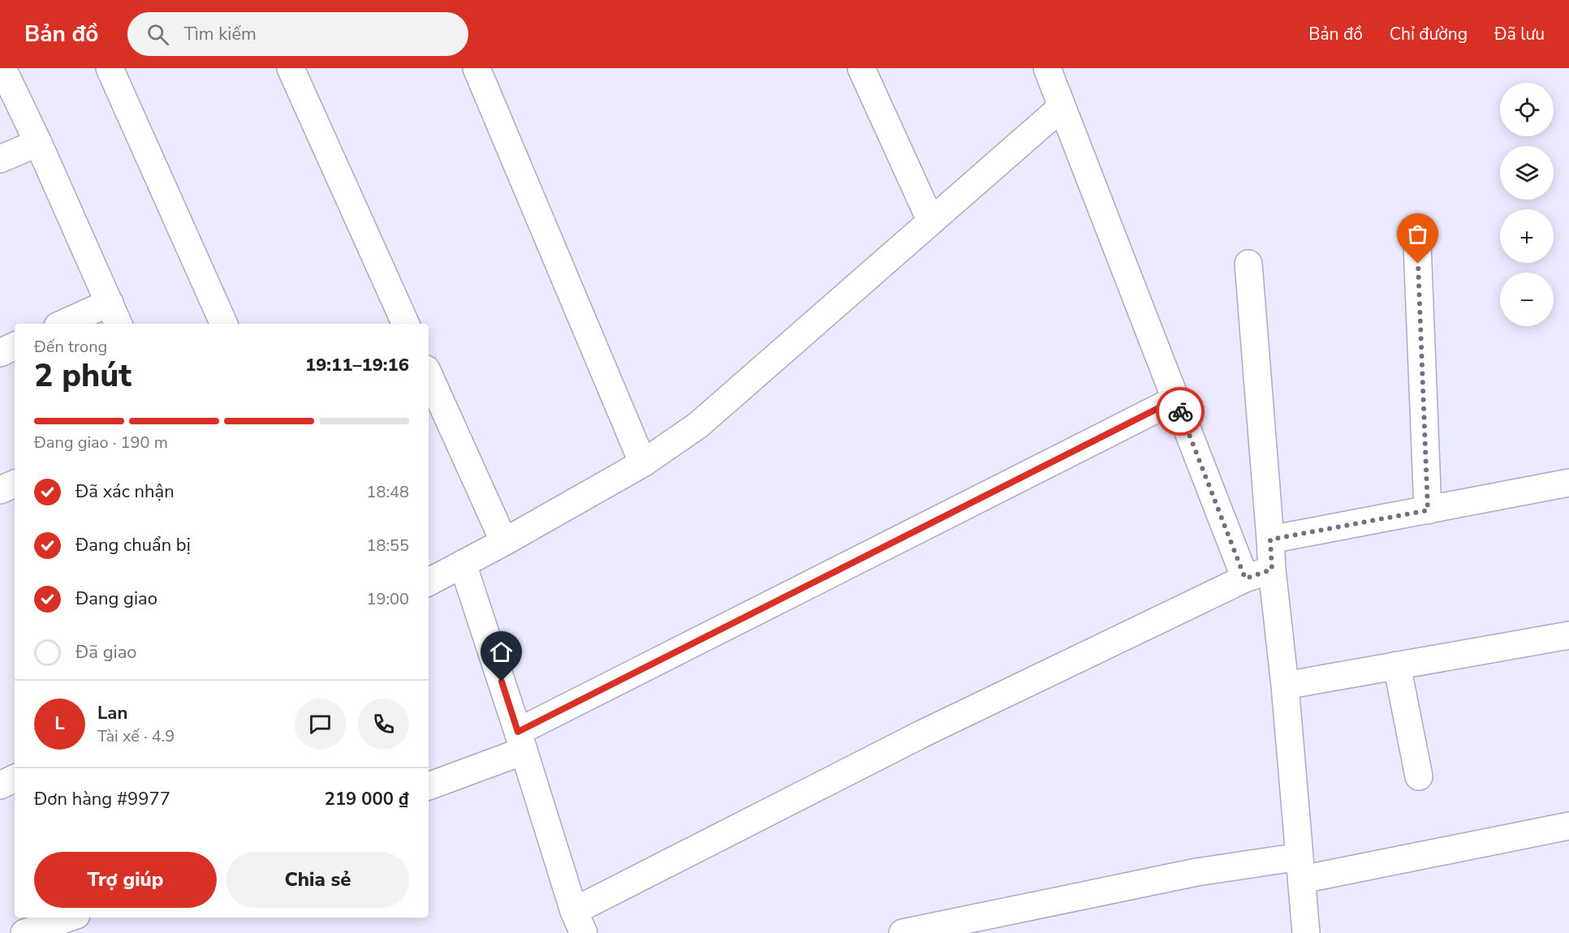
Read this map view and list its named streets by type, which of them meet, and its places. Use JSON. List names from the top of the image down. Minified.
{"page":{"header":"Bản đồ","search":"Tìm kiếm","nav":["Bản đồ","Chỉ đường","Đã lưu"],"map_buttons":["+","−"],"heading":["2 phút","Đến trong","19:11–19:16"],"panel":["Lan","Tài xế · 4.9","Đơn hàng #9977","219 000 ₫"],"bar":"Đang giao · 190 m","list":[["Đã xác nhận","18:48"],["Đang chuẩn bị","18:55"],["Đang giao","19:00"],"Đã giao"],"round":"L","buttons":["Trợ giúp","Chia sẻ"]}}
